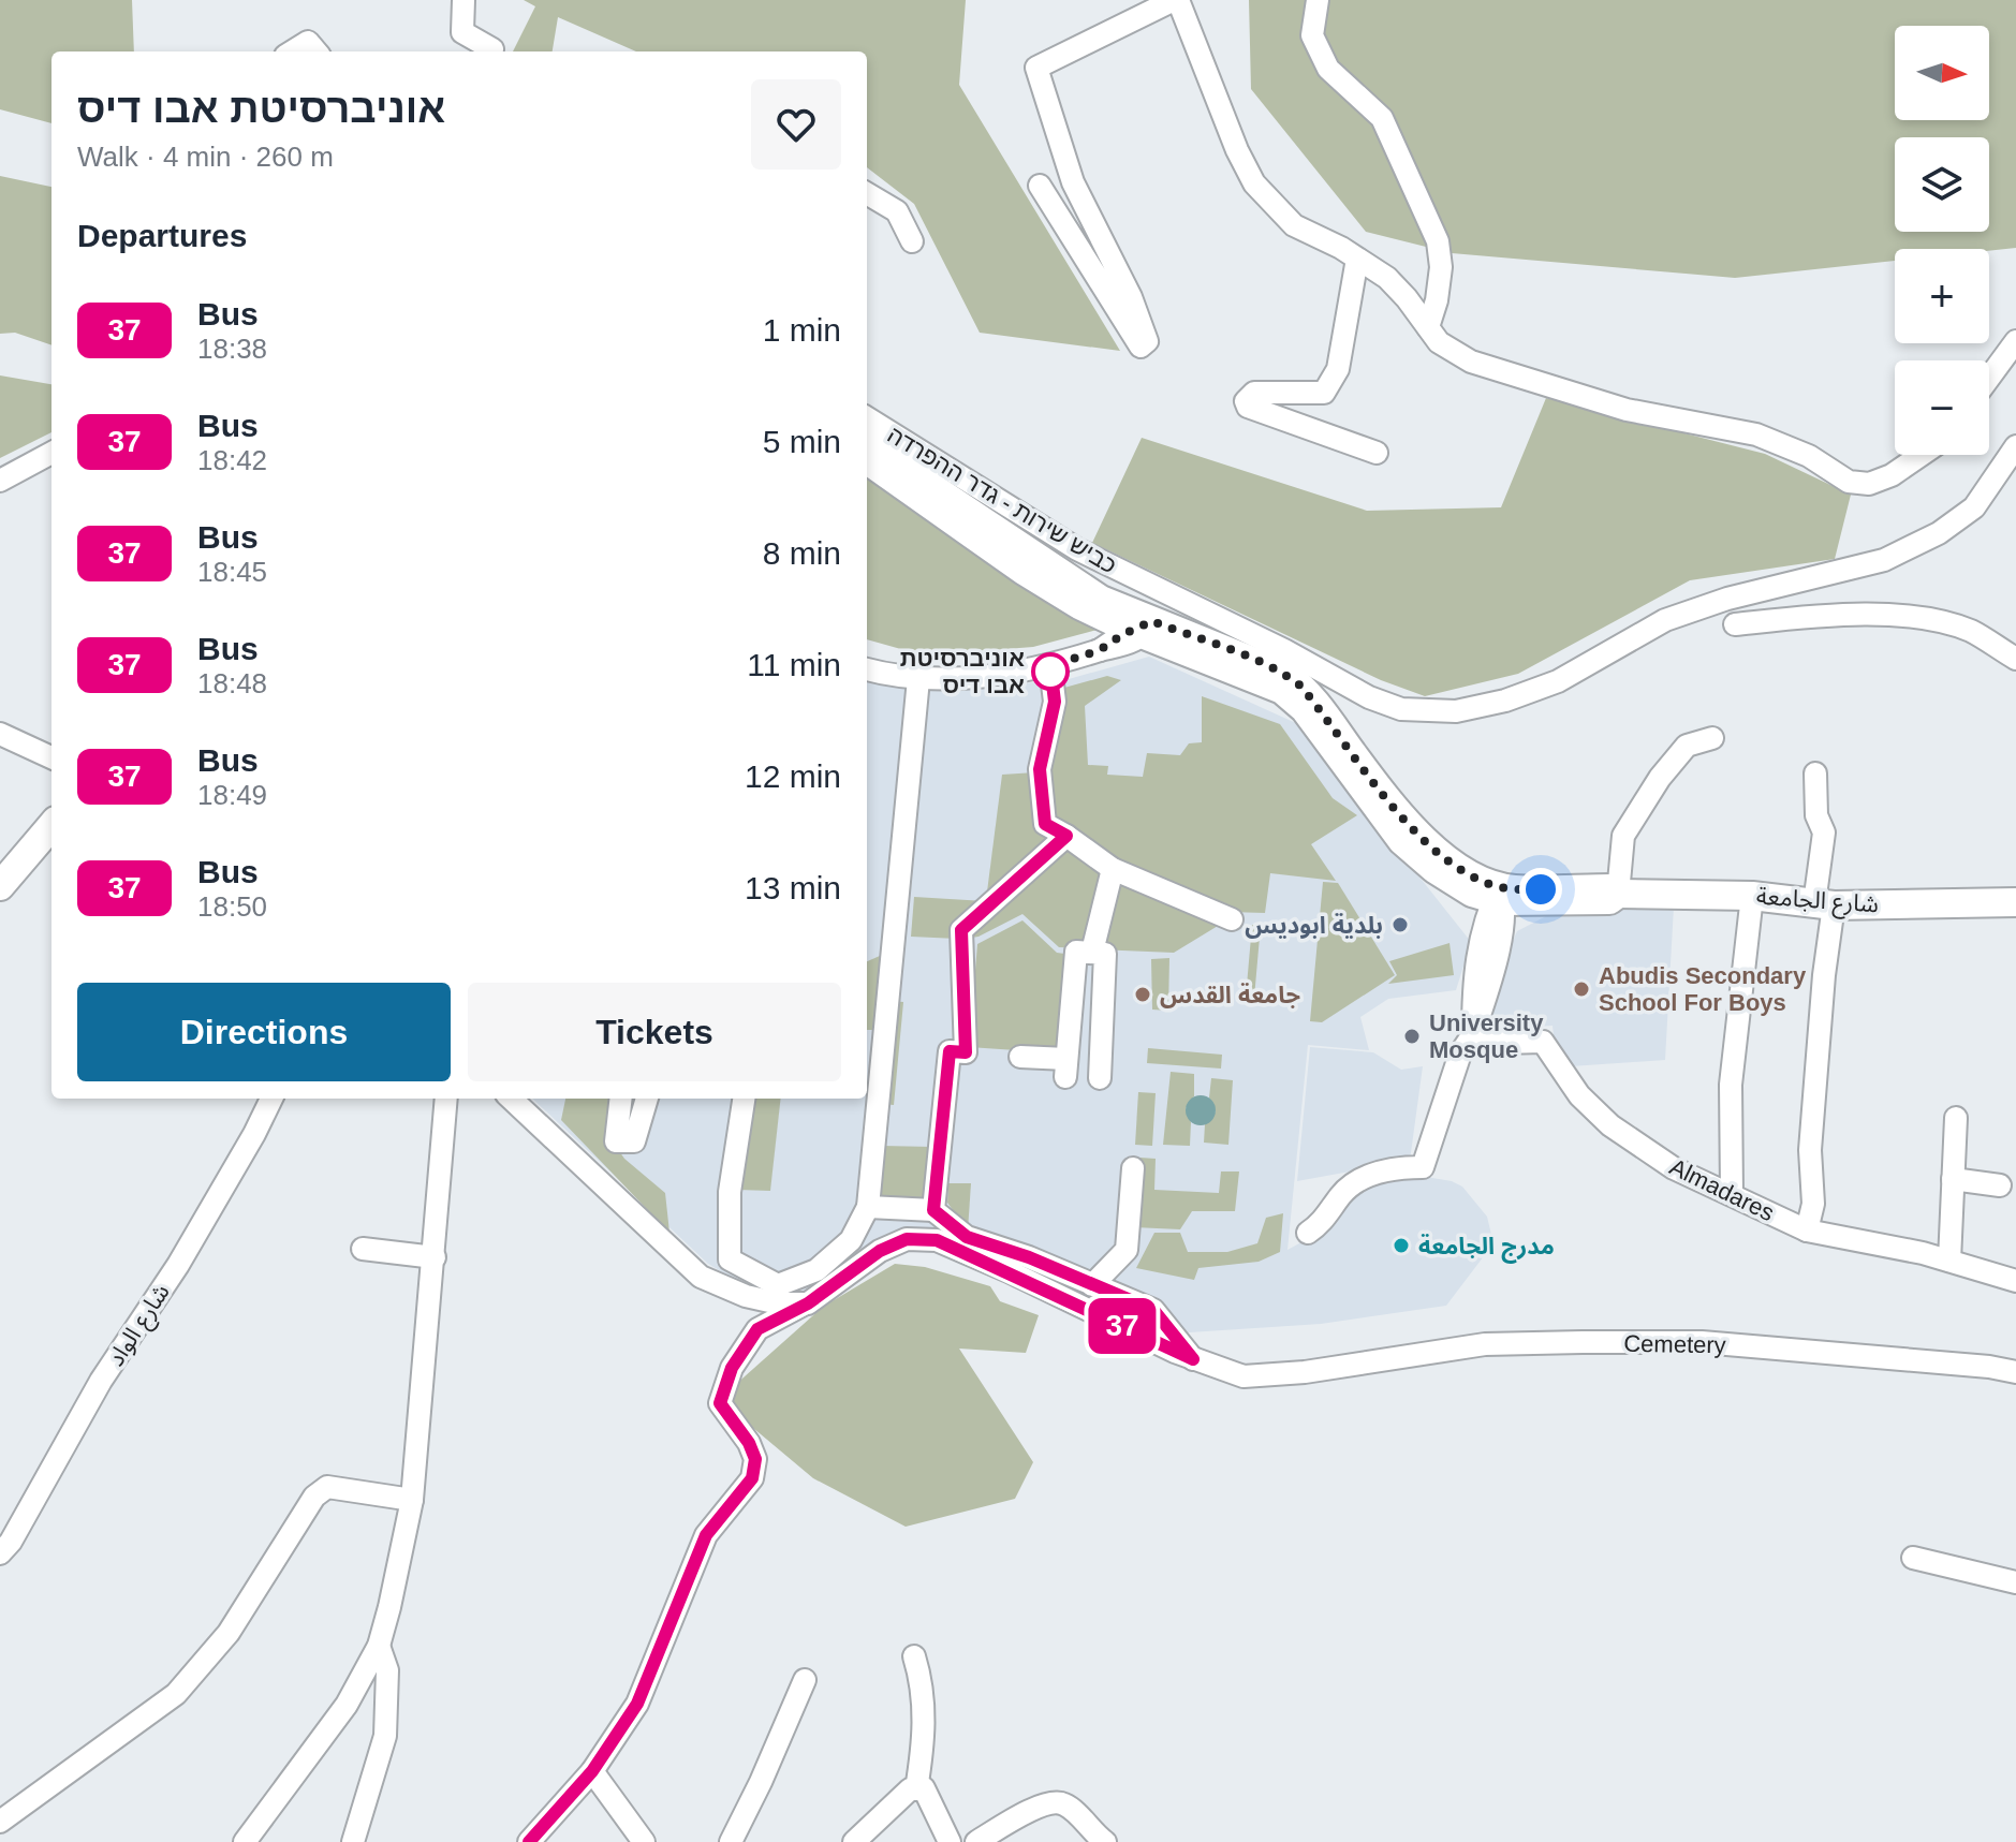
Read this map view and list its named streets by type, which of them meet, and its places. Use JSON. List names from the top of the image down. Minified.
{"streets":{"main road":["شارع الجامعة"],"street":["כביש שירות - גדר ההפרדה","Almadares","شارع الواد","Cemetery"]},"places":["אוניברסיטת אבו דיס","بلدية ابوديس","Abudis Secondary School For Boys","جامعة القدس","University Mosque","مدرج الجامعة"],"lines":["bus line 37"],"north":"right","page":{"on_map":"37","map_buttons":["+","−"],"heading":[["אוניברסיטת אבו דיס","Walk · 4 min · 260 m"],"Departures"],"list":[{"mark":"37","name":"Bus","note":"18:38","value":"1 min"},{"mark":"37","name":"Bus","note":"18:42","value":"5 min"},{"mark":"37","name":"Bus","note":"18:45","value":"8 min"},{"mark":"37","name":"Bus","note":"18:48","value":"11 min"},{"mark":"37","name":"Bus","note":"18:49","value":"12 min"},{"mark":"37","name":"Bus","note":"18:50","value":"13 min"}],"buttons":["Directions","Tickets"]}}
